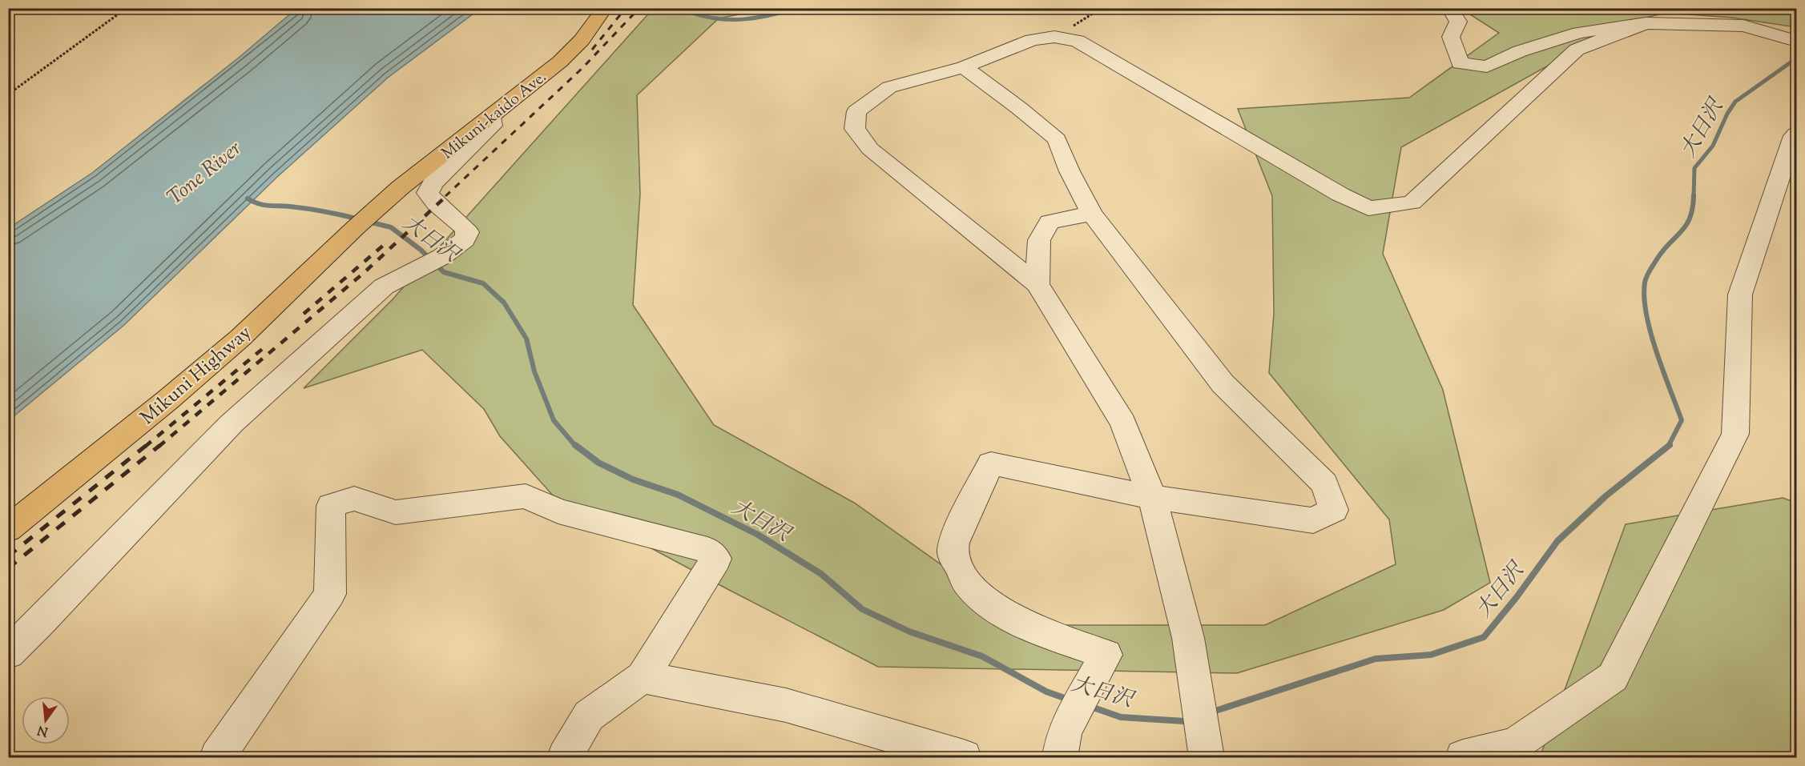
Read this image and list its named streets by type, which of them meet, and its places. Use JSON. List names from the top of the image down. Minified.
{"streets":{"highway":["Mikuni-kaido Ave.","Mikuni Highway"]},"crossings":[["Mikuni-kaido Ave.","Mikuni Highway"]],"water":["大日沢","Tone River"],"north":"bottom"}
